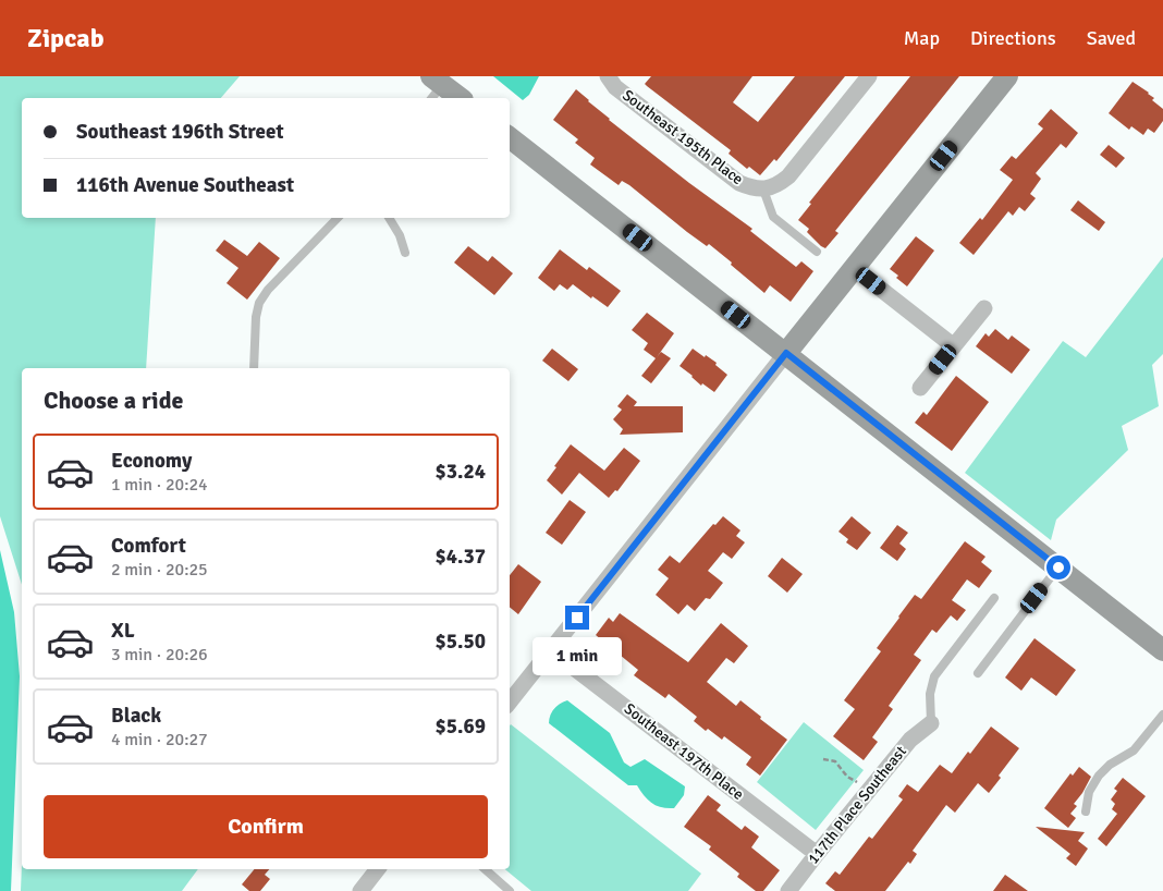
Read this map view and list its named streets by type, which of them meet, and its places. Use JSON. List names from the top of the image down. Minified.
{"streets":{"street":["Southeast 195th Place","Southeast 197th Place","117th Place Southeast"]},"crossings":[["Southeast 197th Place","117th Place Southeast"]],"page":{"header":"Zipcab","nav":["Map","Directions","Saved"],"banner":["Southeast 196th Street","116th Avenue Southeast"],"heading":"Choose a ride","list":[{"name":"Economy","note":"1 min · 20:24","value":"$3.24"},{"name":"Comfort","note":"2 min · 20:25","value":"$4.37"},{"name":"XL","note":"3 min · 20:26","value":"$5.50"},{"name":"Black","note":"4 min · 20:27","value":"$5.69"}],"bubble":"1 min","buttons":"Confirm"}}
